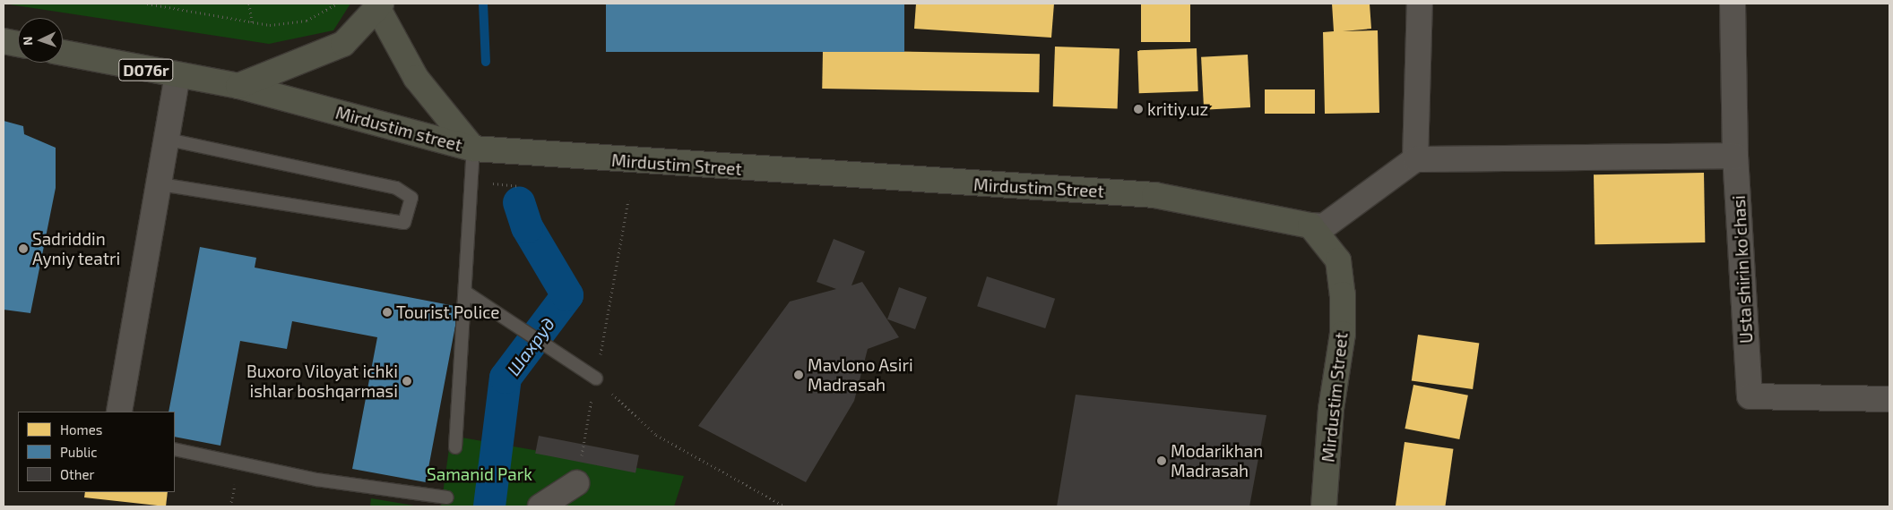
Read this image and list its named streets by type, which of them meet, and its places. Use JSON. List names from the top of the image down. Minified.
{"streets":{"main road":["D076r","Mirdustim street","Mirdustim Street"],"street":["Usta shirin ko'chasi"]},"crossings":[["D076r","Mirdustim street"],["Mirdustim street","Mirdustim Street"]],"water":["Шахруд"],"parks":["Samanid Park"],"places":["kritiy.uz","Sadriddin Ayniy teatri","Tourist Police","Mavlono Asiri Madrasah","Buxoro Viloyat ichki ishlar boshqarmasi","Modarikhan Madrasah"],"legend":["Homes","Public","Other"],"north":"left"}
